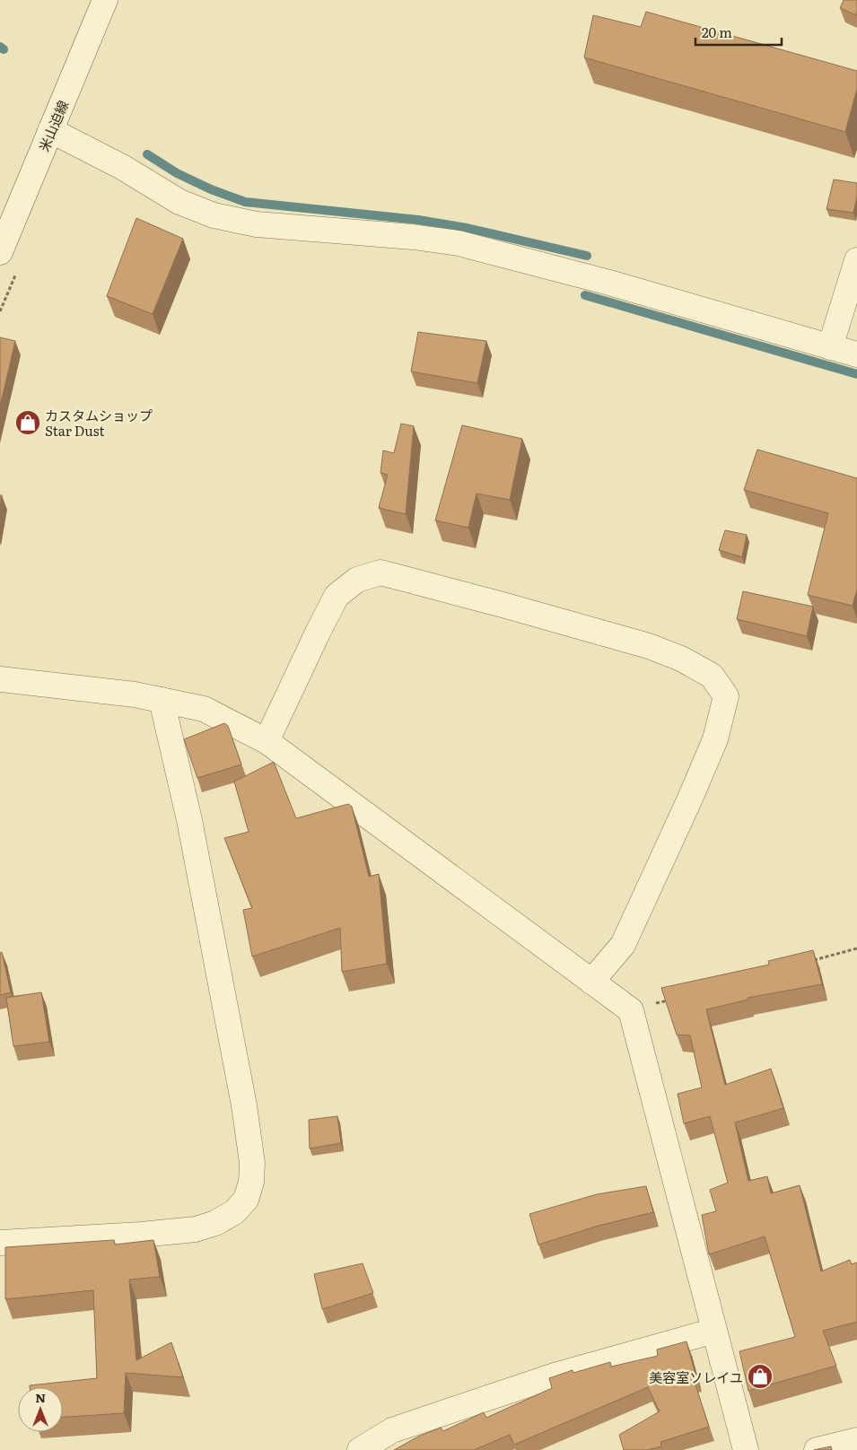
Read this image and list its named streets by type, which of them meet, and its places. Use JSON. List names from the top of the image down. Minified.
{"streets":{"street":["米山迫線"]},"places":{"shop":["カスタムショップ Star Dust","美容室ソレイユ"]},"scale_bar":"20 m","north":"top"}
